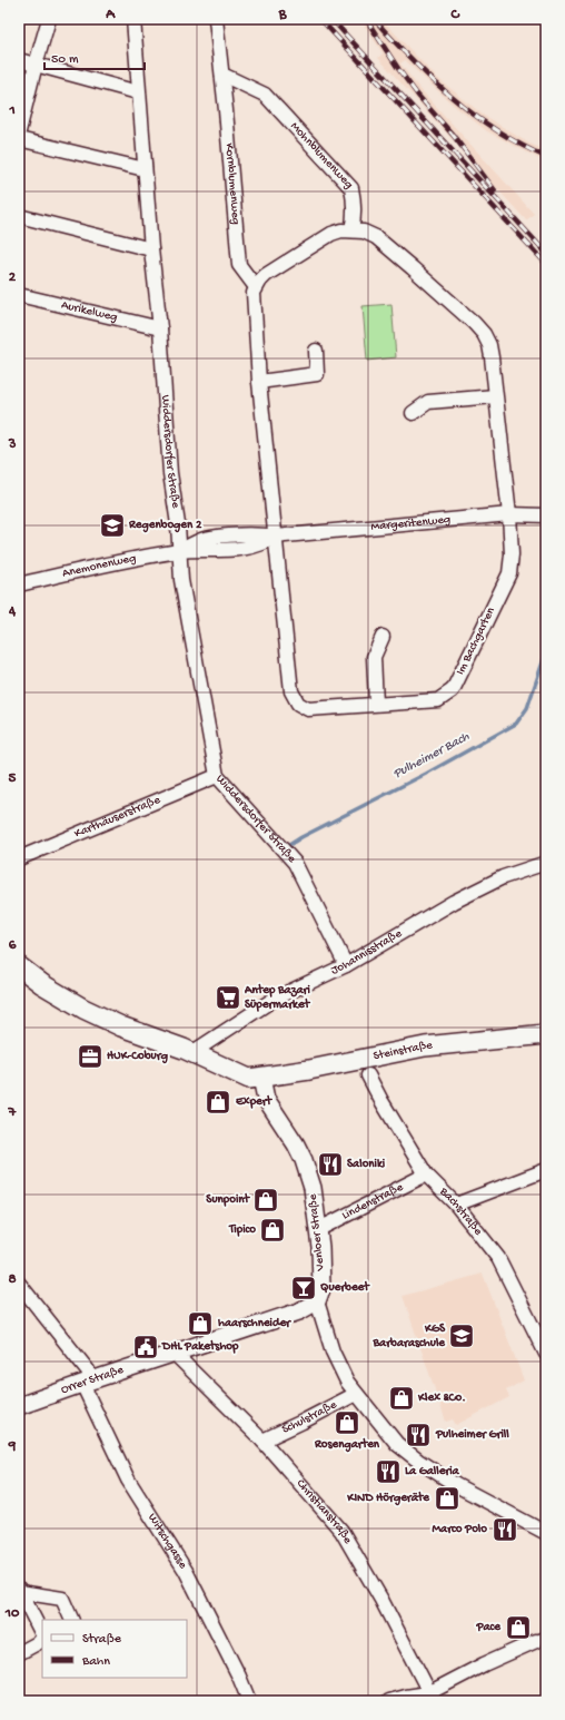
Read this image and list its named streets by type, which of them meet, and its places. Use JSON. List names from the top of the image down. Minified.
{"streets":{"main road":["Steinstraße"],"street":["Mohnblumenweg","Kornblumenweg","Aurikelweg","Widdersdorfer Straße","Margeritenweg","Anemonenweg","Im Bachgarten","Karthäuserstraße","Johannisstraße","Lindenstraße","Bachstraße","Venloer Straße","Orrer Straße","Schulstraße","Christianstraße","Witschgasse"]},"crossings":[["Mohnblumenweg","Kornblumenweg"],["Aurikelweg","Widdersdorfer Straße"],["Widdersdorfer Straße","Margeritenweg"],["Widdersdorfer Straße","Anemonenweg"],["Widdersdorfer Straße","Karthäuserstraße"],["Widdersdorfer Straße","Johannisstraße"],["Margeritenweg","Anemonenweg"],["Margeritenweg","Im Bachgarten"],["Steinstraße","Venloer Straße"],["Lindenstraße","Bachstraße"],["Lindenstraße","Venloer Straße"],["Venloer Straße","Orrer Straße"],["Orrer Straße","Christianstraße"],["Orrer Straße","Witschgasse"],["Schulstraße","Christianstraße"]],"water":["Pulheimer Bach"],"places":{"school or university":["Regenbogen 2","KGS Barbaraschule"],"supermarket":["Antep Bazari Süpermarket"],"office":["HUK-Coburg"],"shop":["Expert","Sunpoint","Tipico","haarschneider","Klex &Co.","Rosengarten","KIND Hörgeräte","Pace"],"restaurant":["Saloniki","Pulheimer Grill","La Galleria","Marco Polo"],"bar":["Querbeet"],"public building":["DHL Paketshop"]},"legend":["Straße","Bahn"],"scale_bar":"50 m","grid":{"columns":["A","B","C"],"rows":["1","2","3","4","5","6","7","8","9","10"]}}
